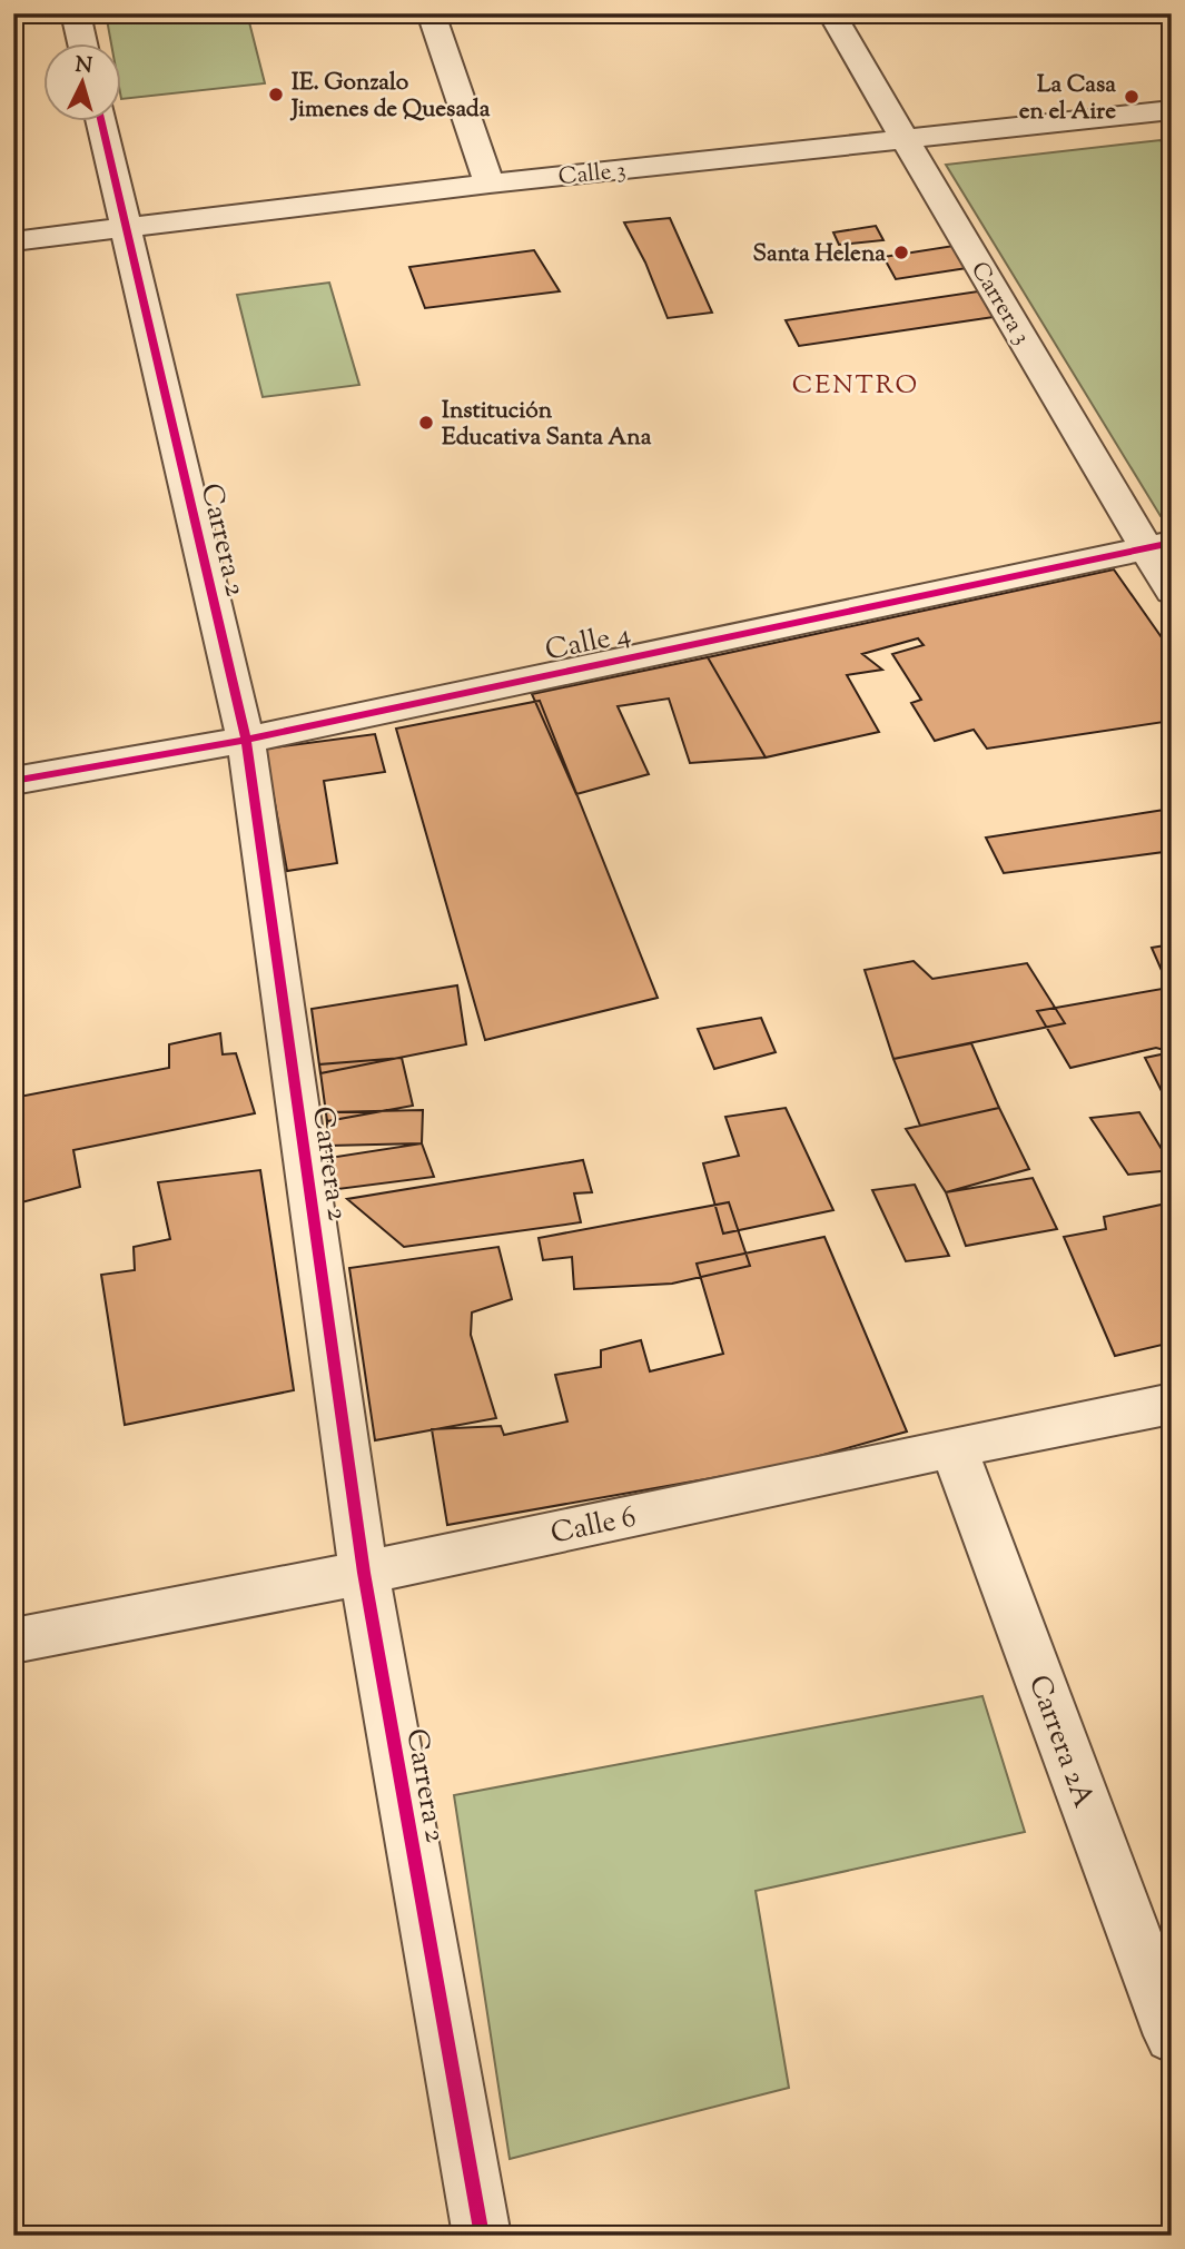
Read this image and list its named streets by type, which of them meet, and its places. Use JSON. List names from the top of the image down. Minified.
{"streets":{"street":["Calle 3","Carrera 3","Carrera 2","Calle 4","Calle 6","Carrera 2A"]},"crossings":[["Calle 3","Carrera 3"],["Calle 3","Carrera 2"],["Carrera 3","Calle 4"],["Carrera 2","Calle 4"],["Carrera 2","Calle 6"],["Calle 6","Carrera 2A"]],"districts":["CENTRO"],"places":["IE. Gonzalo Jimenes de Quesada","La Casa en el Aire","Santa Helena","Institución Educativa Santa Ana"],"north":"top"}
